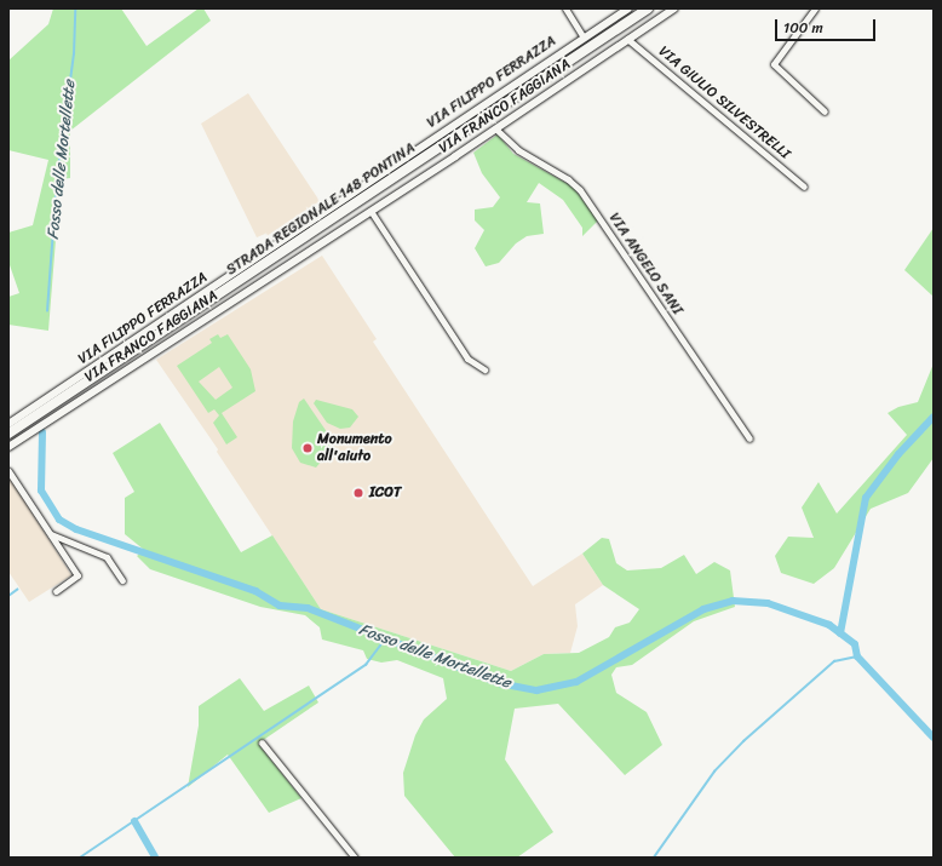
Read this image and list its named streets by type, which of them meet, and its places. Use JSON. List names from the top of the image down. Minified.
{"streets":{"main road":["STRADA REGIONALE 148 PONTINA"],"street":["VIA FILIPPO FERRAZZA","VIA GIULIO SILVESTRELLI","VIA FRANCO FAGGIANA","VIA ANGELO SANI"]},"crossings":[["VIA GIULIO SILVESTRELLI","VIA FRANCO FAGGIANA"],["VIA FRANCO FAGGIANA","VIA ANGELO SANI"]],"water":["Fosso delle Mortellette"],"places":["Monumento all'aiuto","ICOT"],"scale_bar":"100 m"}
